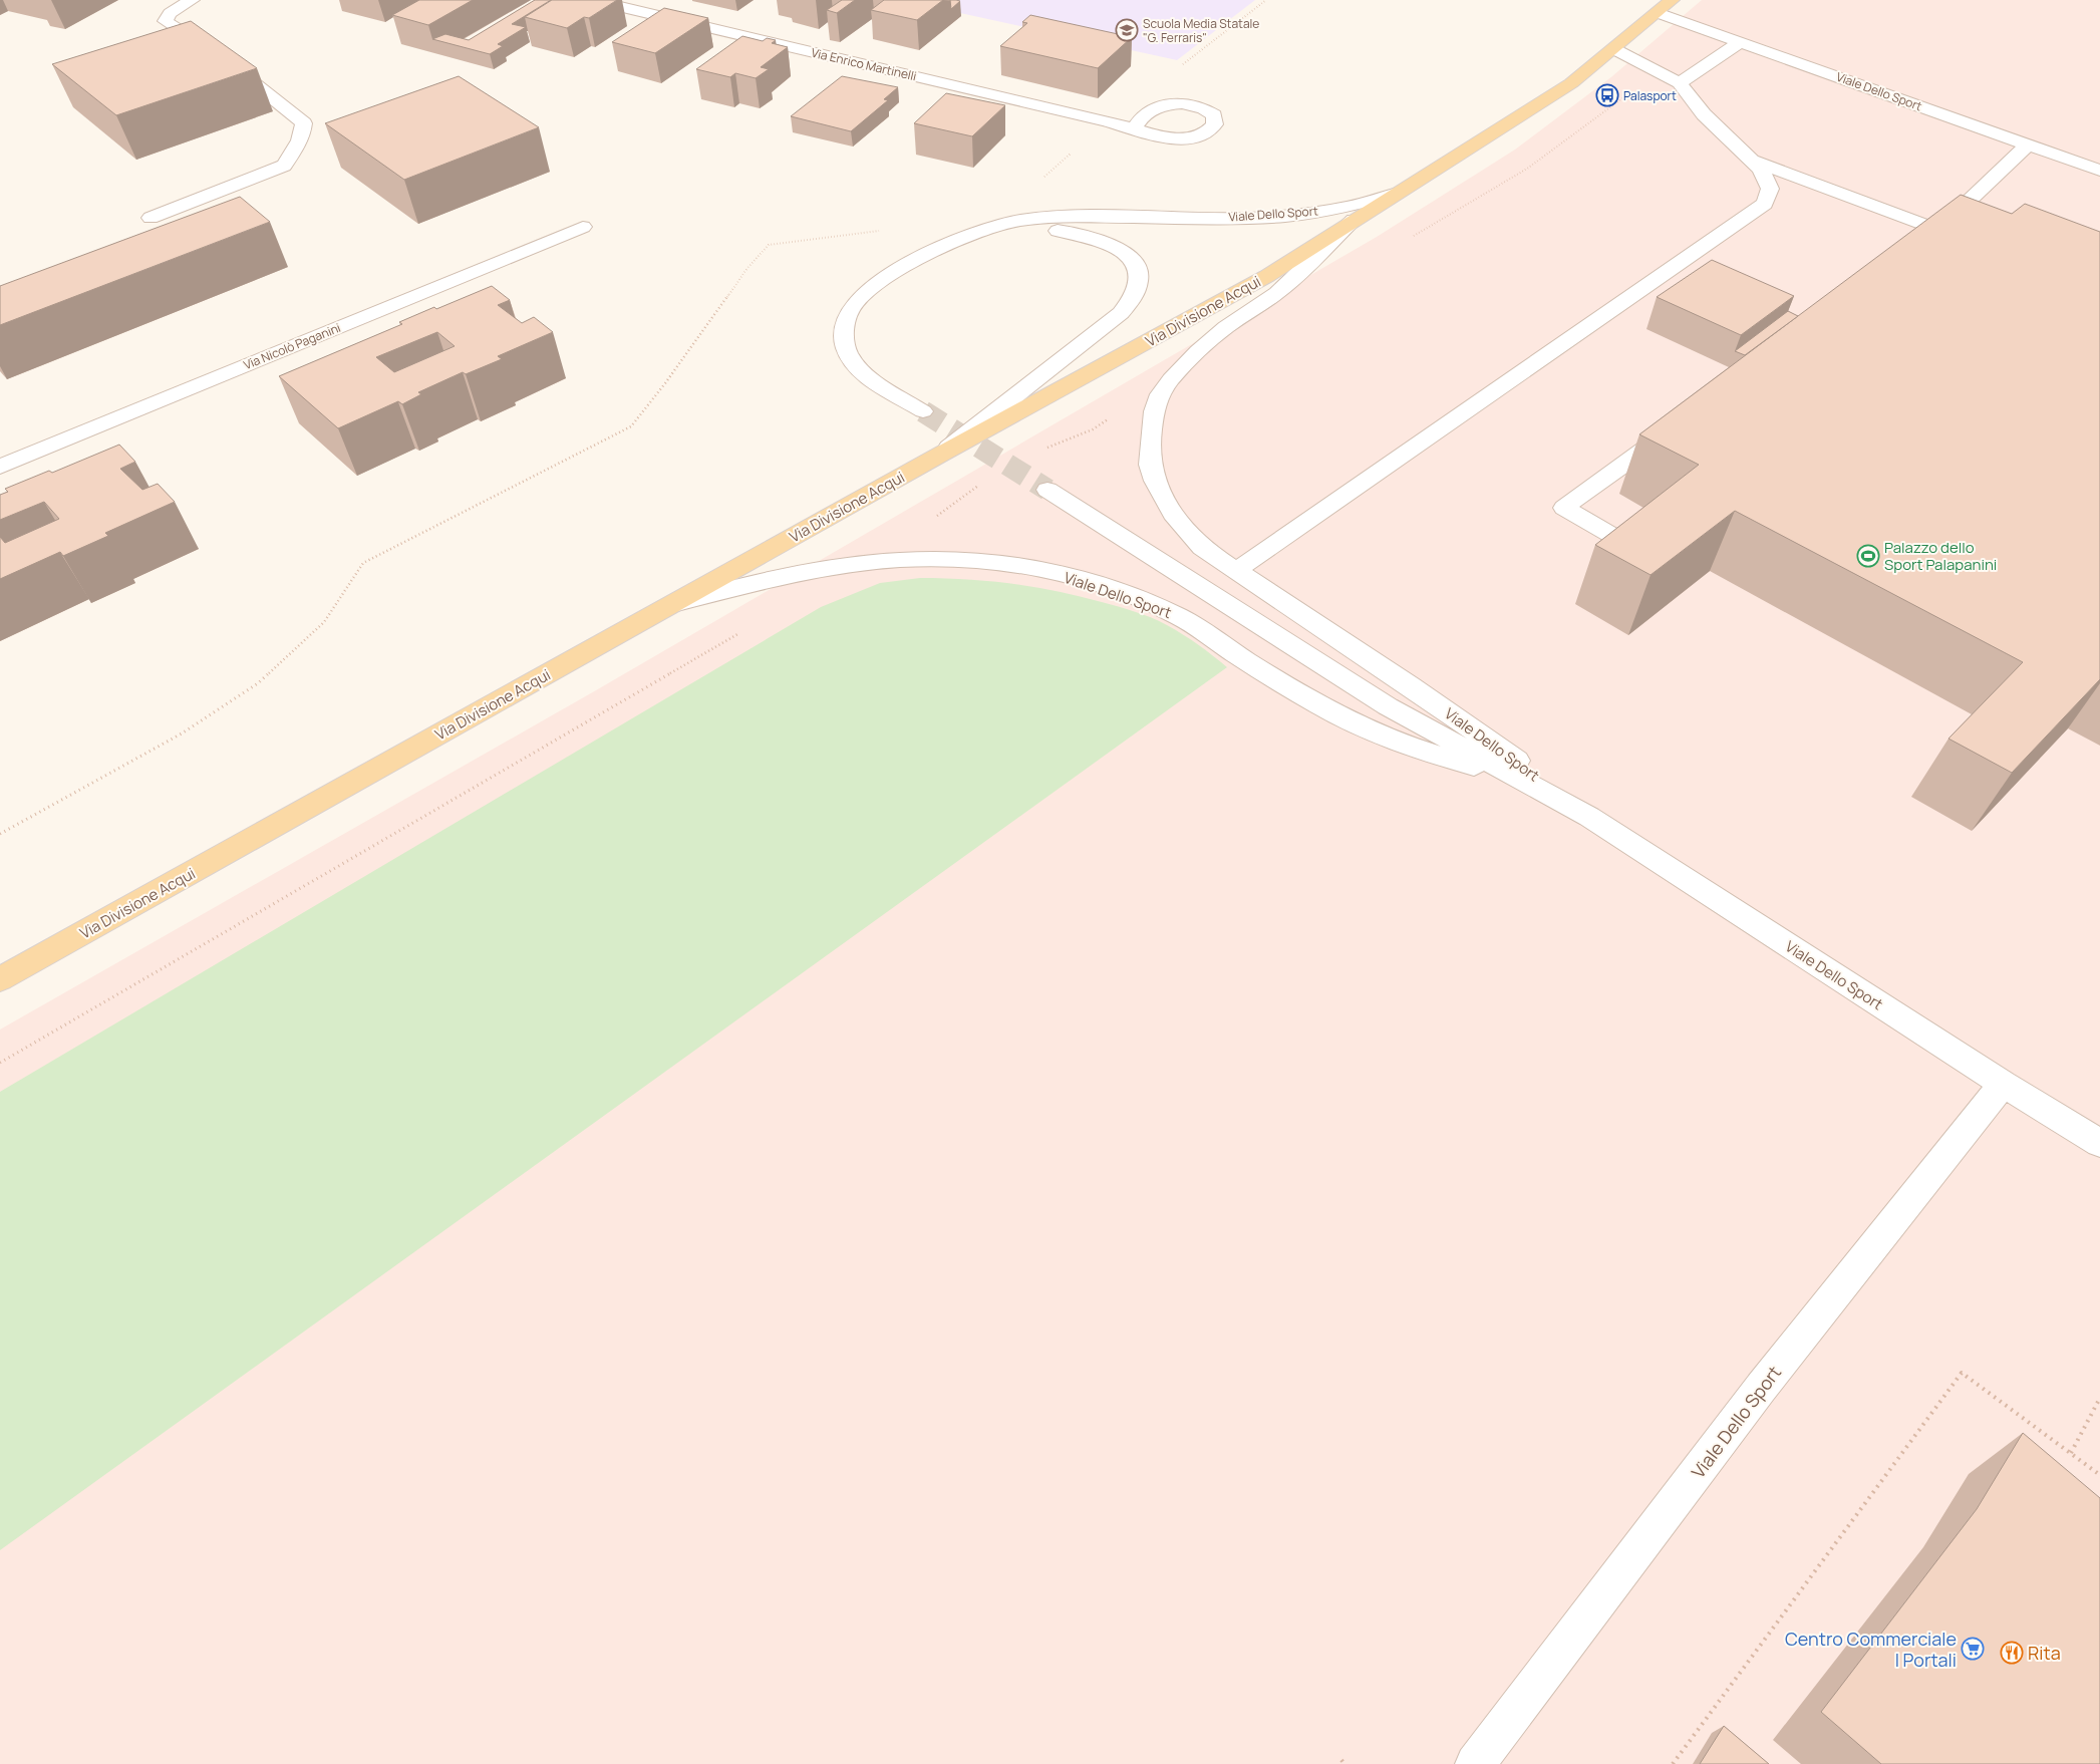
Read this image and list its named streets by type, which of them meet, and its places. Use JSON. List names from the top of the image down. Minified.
{"streets":{"main road":["Via Divisione Acqui"],"street":["Via Enrico Martinelli","Viale Dello Sport","Via Nicolò Paganini"]},"crossings":[["Viale Dello Sport","Via Divisione Acqui"]],"places":{"school or university":["Scuola Media Statale \"G. Ferraris\""],"bus stop":["Palasport"],"sports":["Palazzo dello Sport Palapanini"],"supermarket":["Centro Commerciale I Portali"],"restaurant":["Rita"]}}
